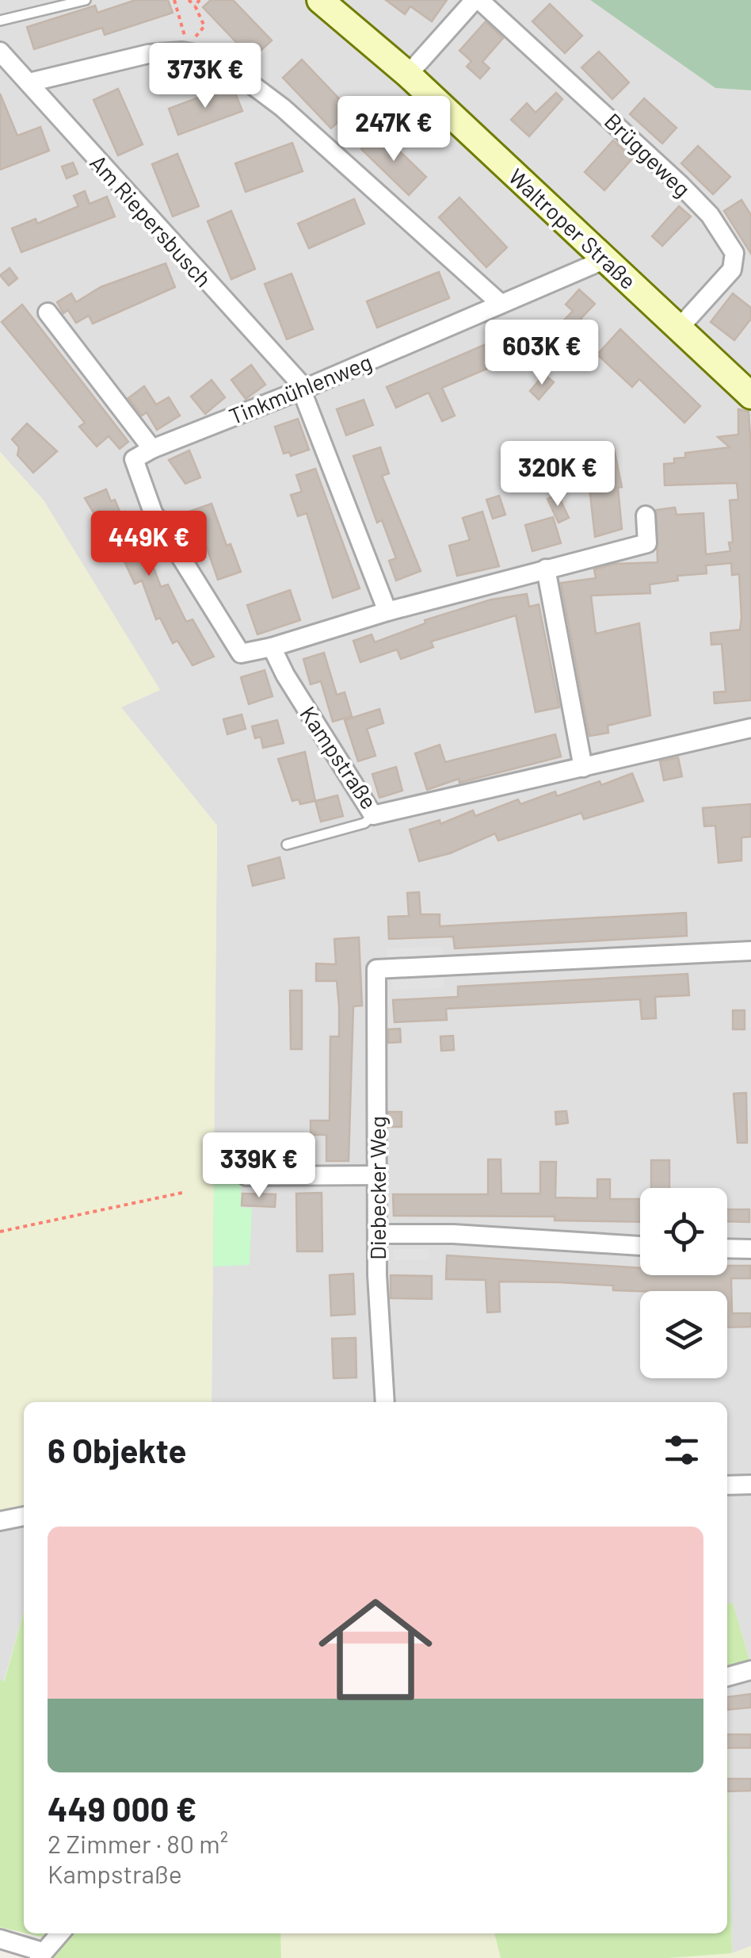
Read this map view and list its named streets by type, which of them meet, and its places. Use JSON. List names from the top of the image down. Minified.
{"streets":{"main road":["Waltroper Straße"],"street":["Brüggeweg","Am Riepersbusch","Tinkmühlenweg","Kampstraße","Diebecker Weg"]},"crossings":[["Brüggeweg","Waltroper Straße"],["Am Riepersbusch","Tinkmühlenweg"],["Waltroper Straße","Tinkmühlenweg"]],"page":{"price":["373K €","247K €","603K €","320K €","449K €","339K €"],"heading":"6 Objekte","list":[{"name":"449 000 €","note":"2 Zimmer · 80 m² · Kampstraße"}]}}
